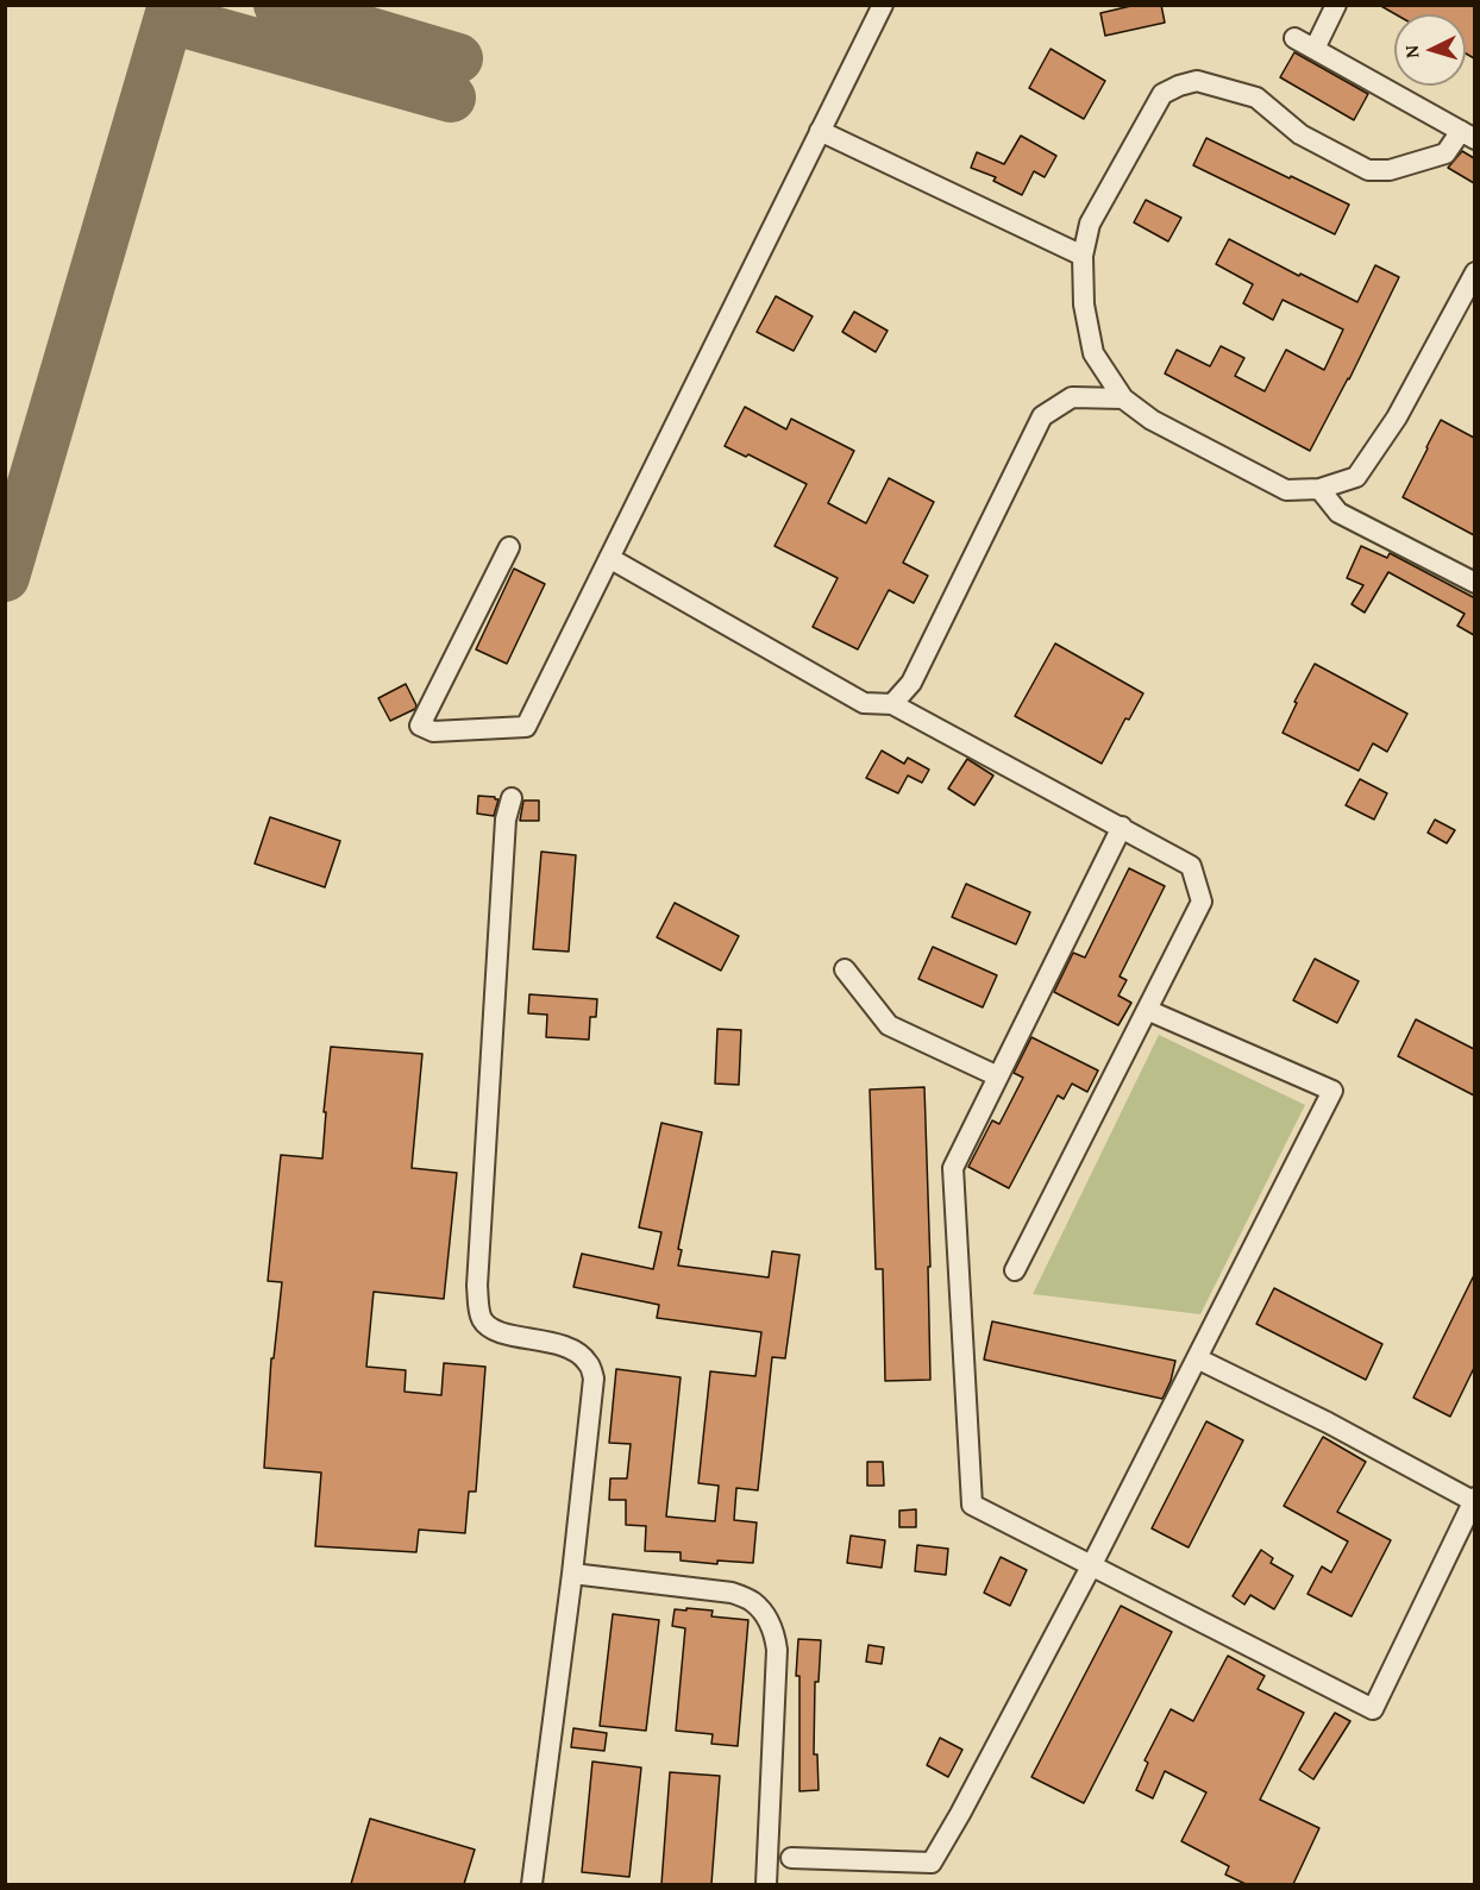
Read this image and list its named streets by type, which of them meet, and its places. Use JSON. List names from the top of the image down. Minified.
{"north":"left"}
